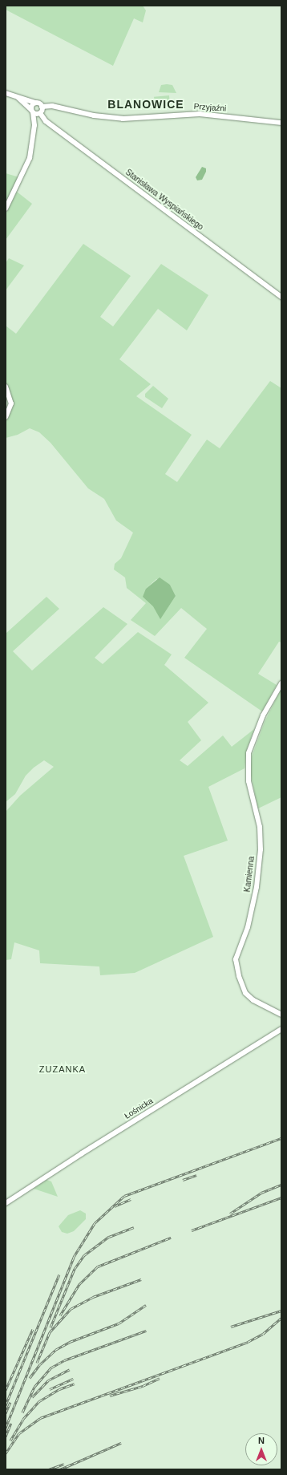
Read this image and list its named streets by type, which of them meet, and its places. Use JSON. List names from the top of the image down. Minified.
{"streets":{"street":["Przyjaźni","Stanisława Wyspiańskiego","Kamienna","Łośnicka"]},"districts":["BLANOWICE","ZUZANKA"],"north":"top"}
